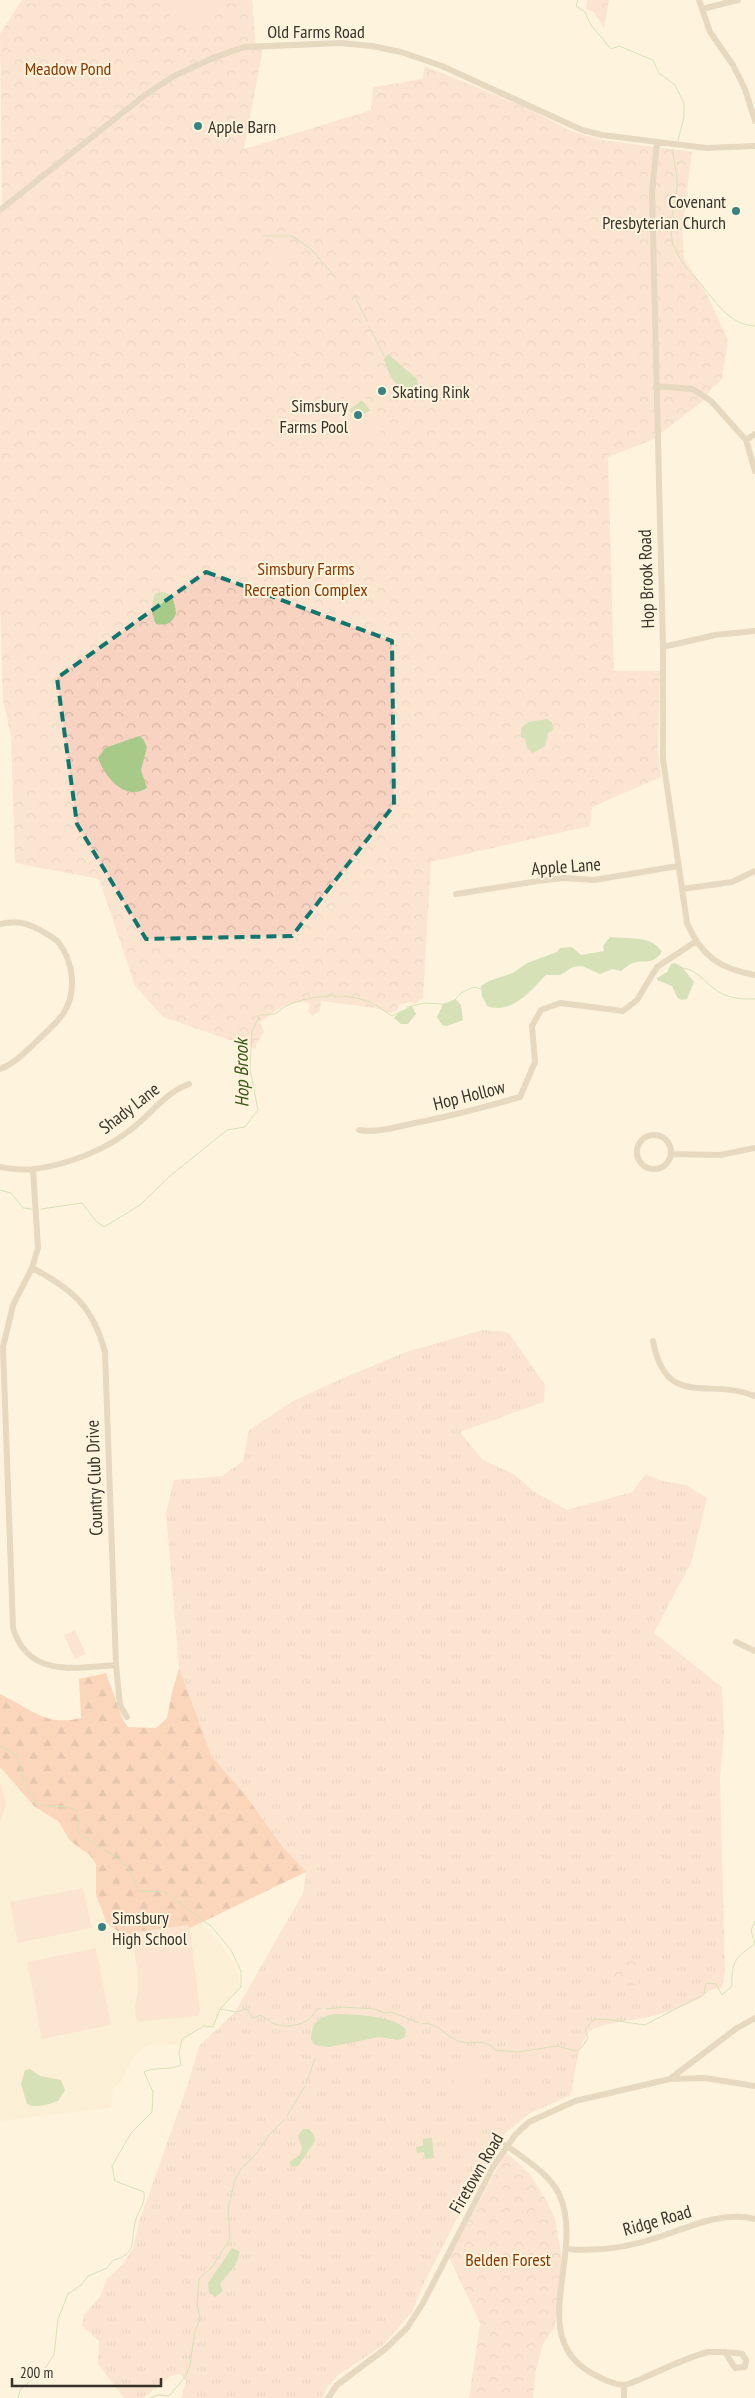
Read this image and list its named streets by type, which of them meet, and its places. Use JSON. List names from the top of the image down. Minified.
{"streets":{"street":["Old Farms Road","Hop Brook Road","Apple Lane","Hop Hollow","Shady Lane","Country Club Drive","Firetown Road","Ridge Road"]},"crossings":[["Old Farms Road","Hop Brook Road"],["Hop Brook Road","Apple Lane"],["Hop Brook Road","Hop Hollow"]],"water":["Hop Brook"],"parks":["Meadow Pond","Simsbury Farms Recreation Complex","Belden Forest"],"places":["Apple Barn","Covenant Presbyterian Church","Skating Rink","Simsbury Farms Pool","Simsbury High School"],"scale_bar":"200 m"}
